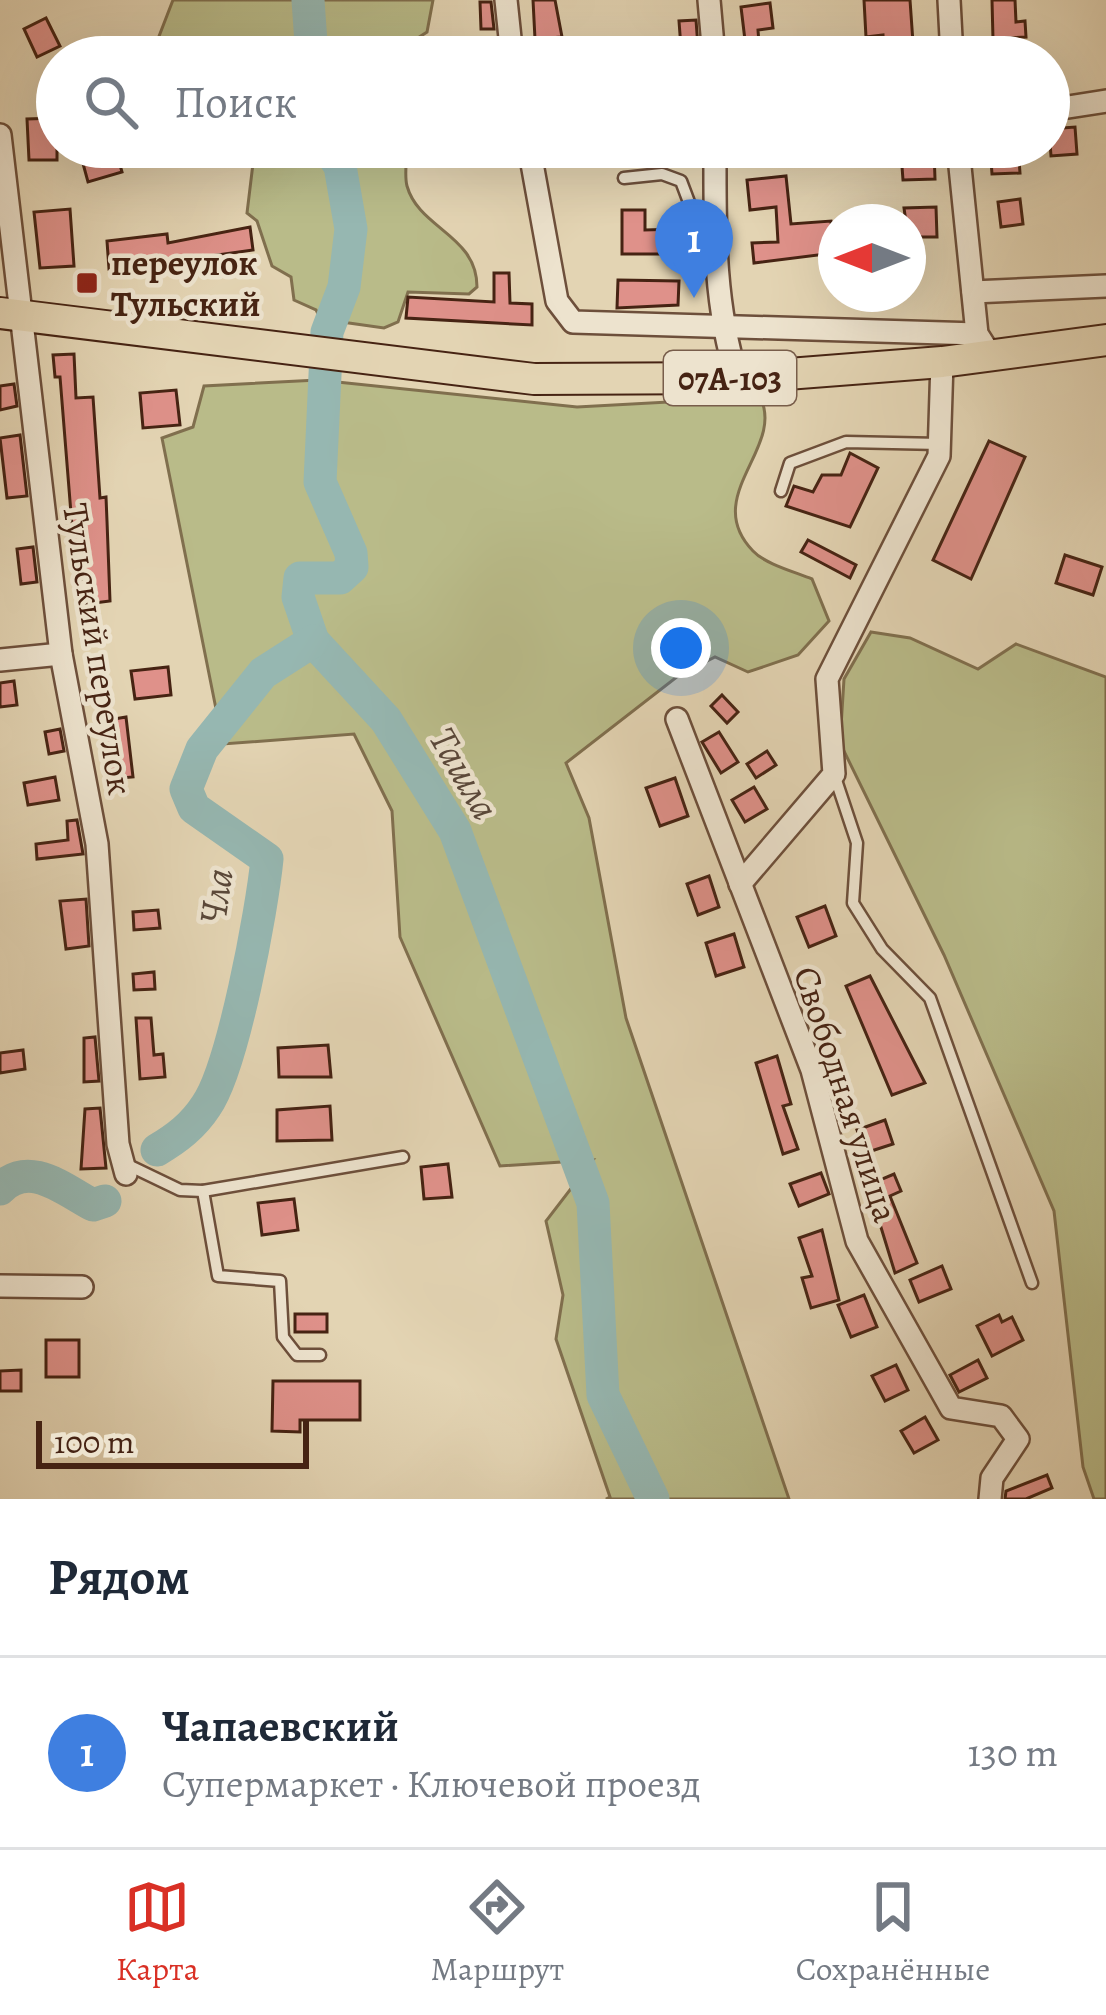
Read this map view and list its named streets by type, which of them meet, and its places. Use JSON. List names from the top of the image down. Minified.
{"streets":{"main road":["07А-103"],"street":["Тульский переулок","Свободная улица"]},"crossings":[["07А-103","Тульский переулок"]],"water":["Ташла","Чла"],"places":{"transit":["переулок Тульский"]},"scale_bar":"100 m","north":"left","page":{"search":"Поиск","pins":"1","scale":"100 m","heading":"Рядом","list":[{"mark":"1","name":"Чапаевский","note":"Супермаркет · Ключевой проезд","value":"130 m"}],"nav":["Карта","Маршрут","Сохранённые"]}}
